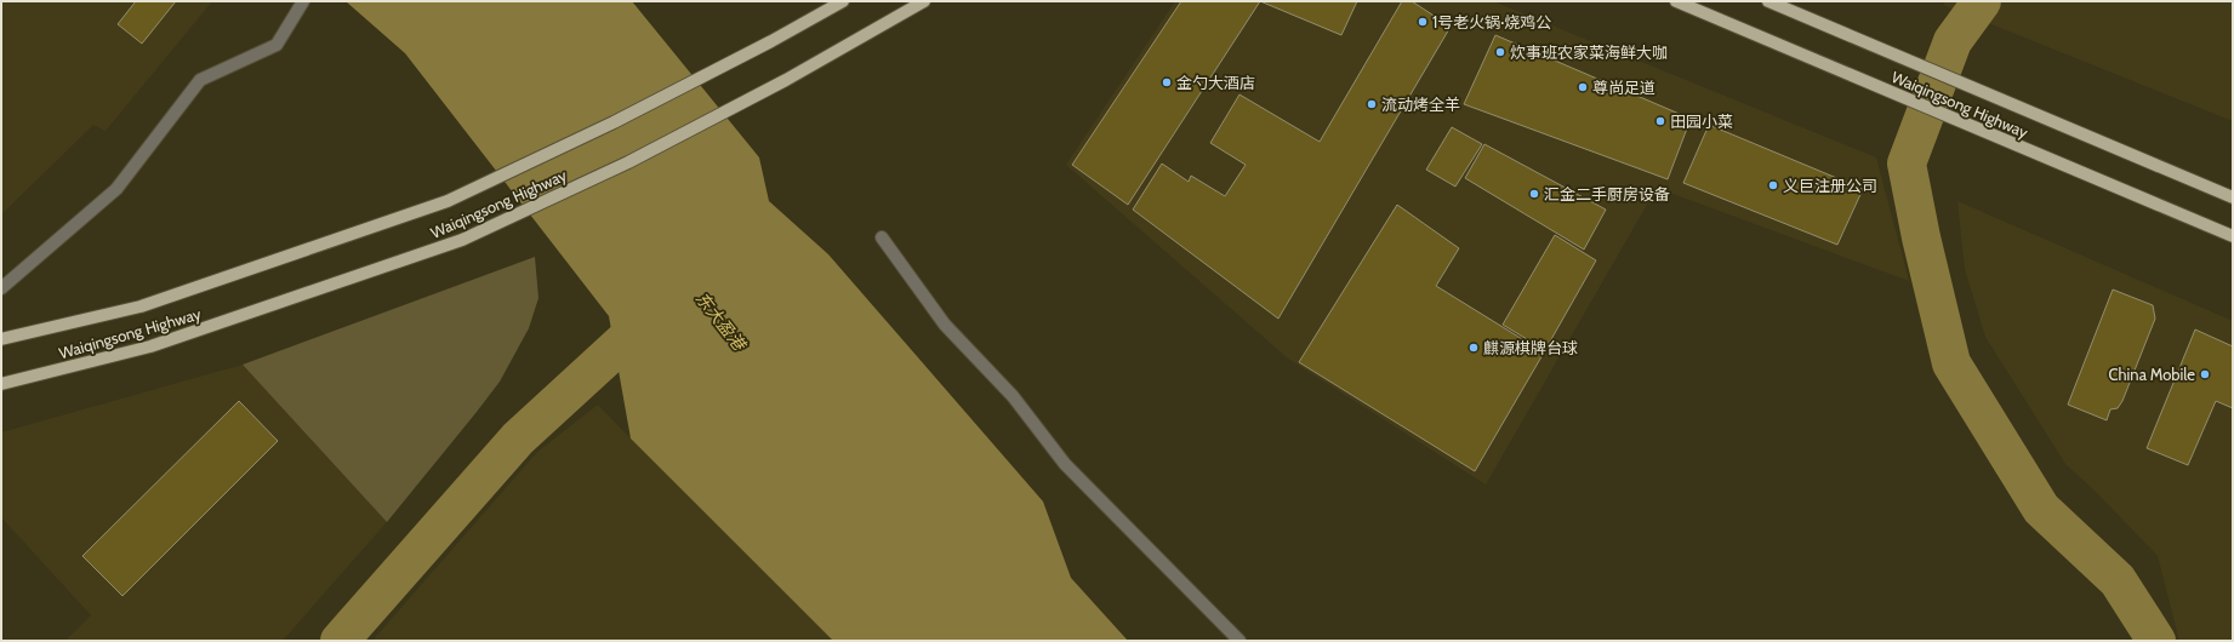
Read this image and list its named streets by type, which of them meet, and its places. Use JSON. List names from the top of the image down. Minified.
{"streets":{"main road":["Waiqingsong Highway"]},"water":["东大盈港"],"places":["1号老火锅·烧鸡公","炊事班农家菜海鲜大咖","金勺大酒店","尊尚足道","流动烤全羊","田园小菜","义巨注册公司","汇金二手厨房设备","麒源棋牌台球","China Mobile"]}
